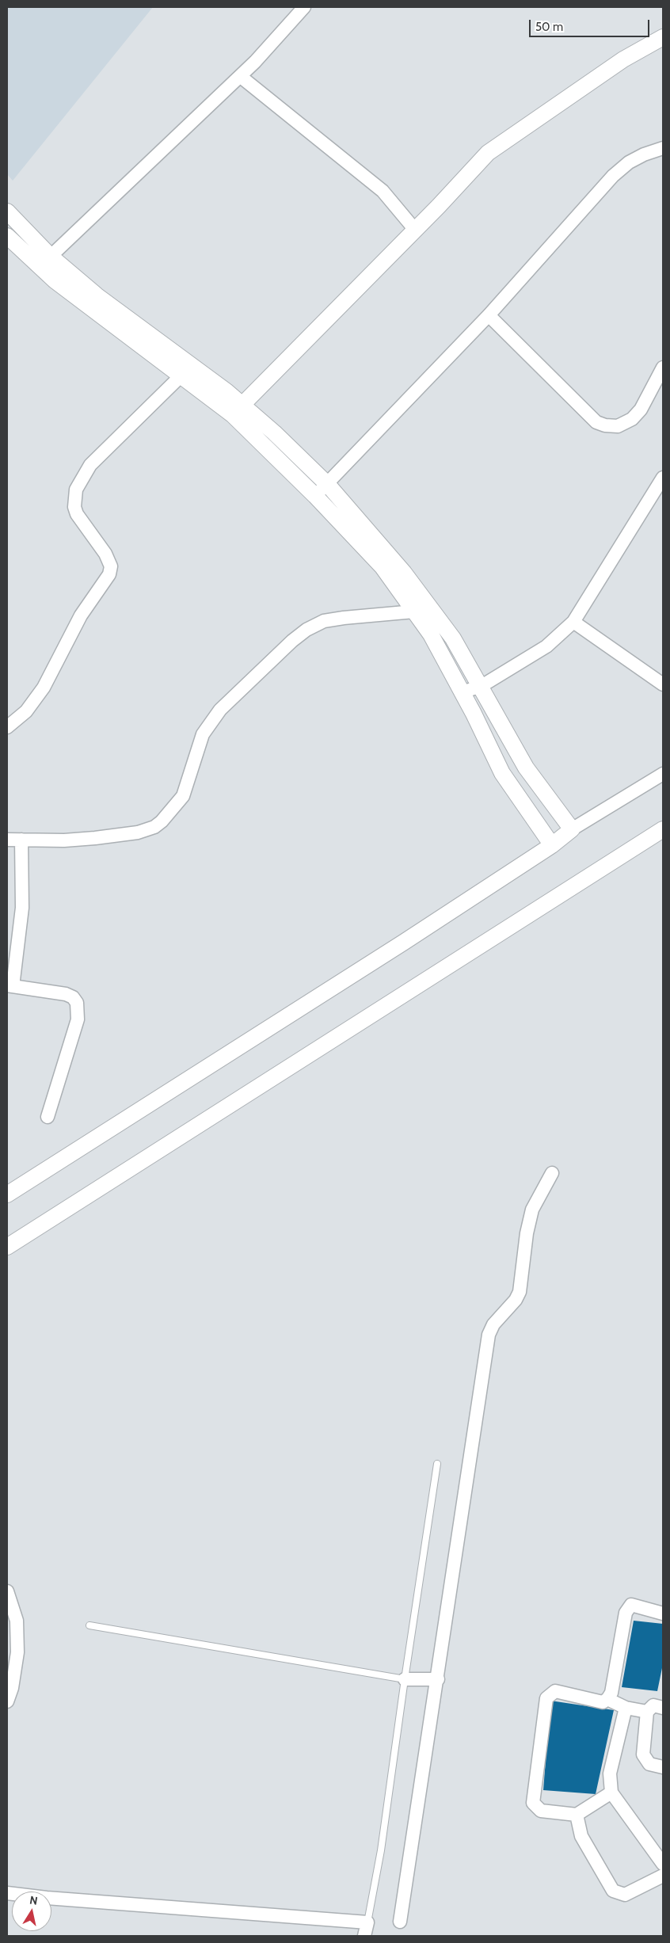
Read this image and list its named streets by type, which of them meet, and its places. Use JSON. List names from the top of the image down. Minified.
{"scale_bar":"50 m","north":"top"}
